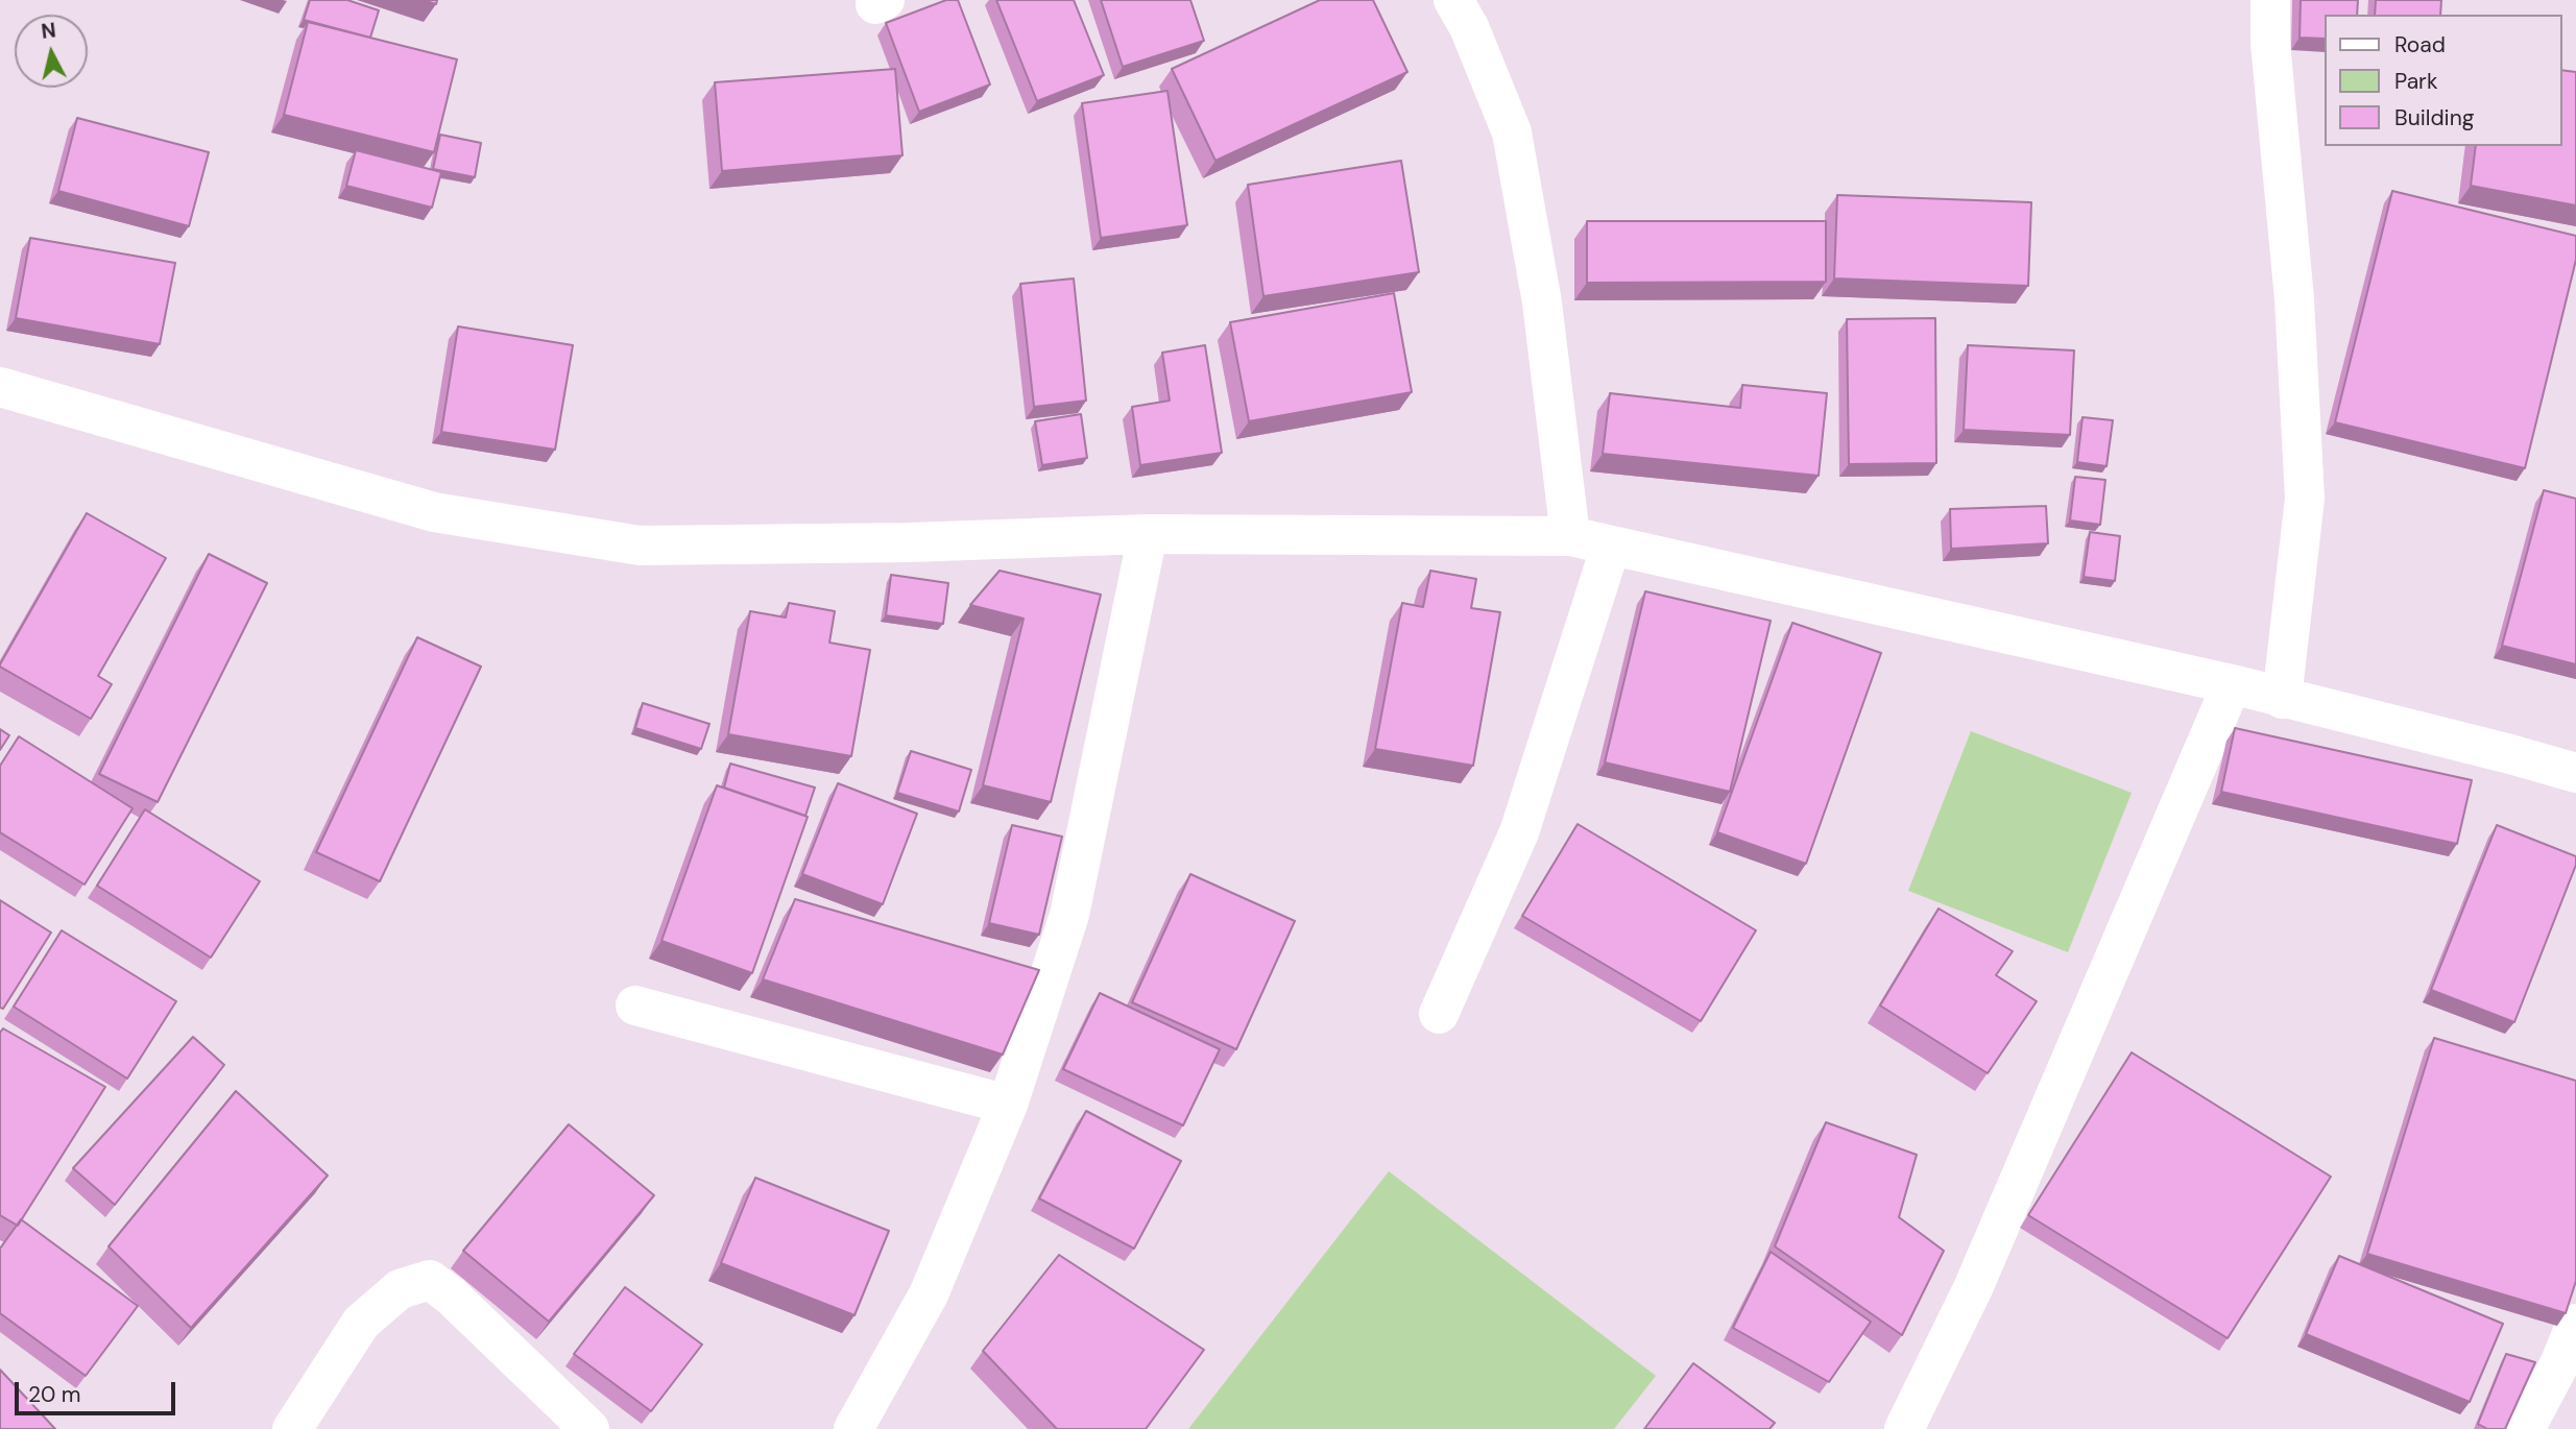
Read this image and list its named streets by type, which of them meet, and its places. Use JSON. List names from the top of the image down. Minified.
{"legend":["Road","Park","Building"],"scale_bar":"20 m","north":"top"}
